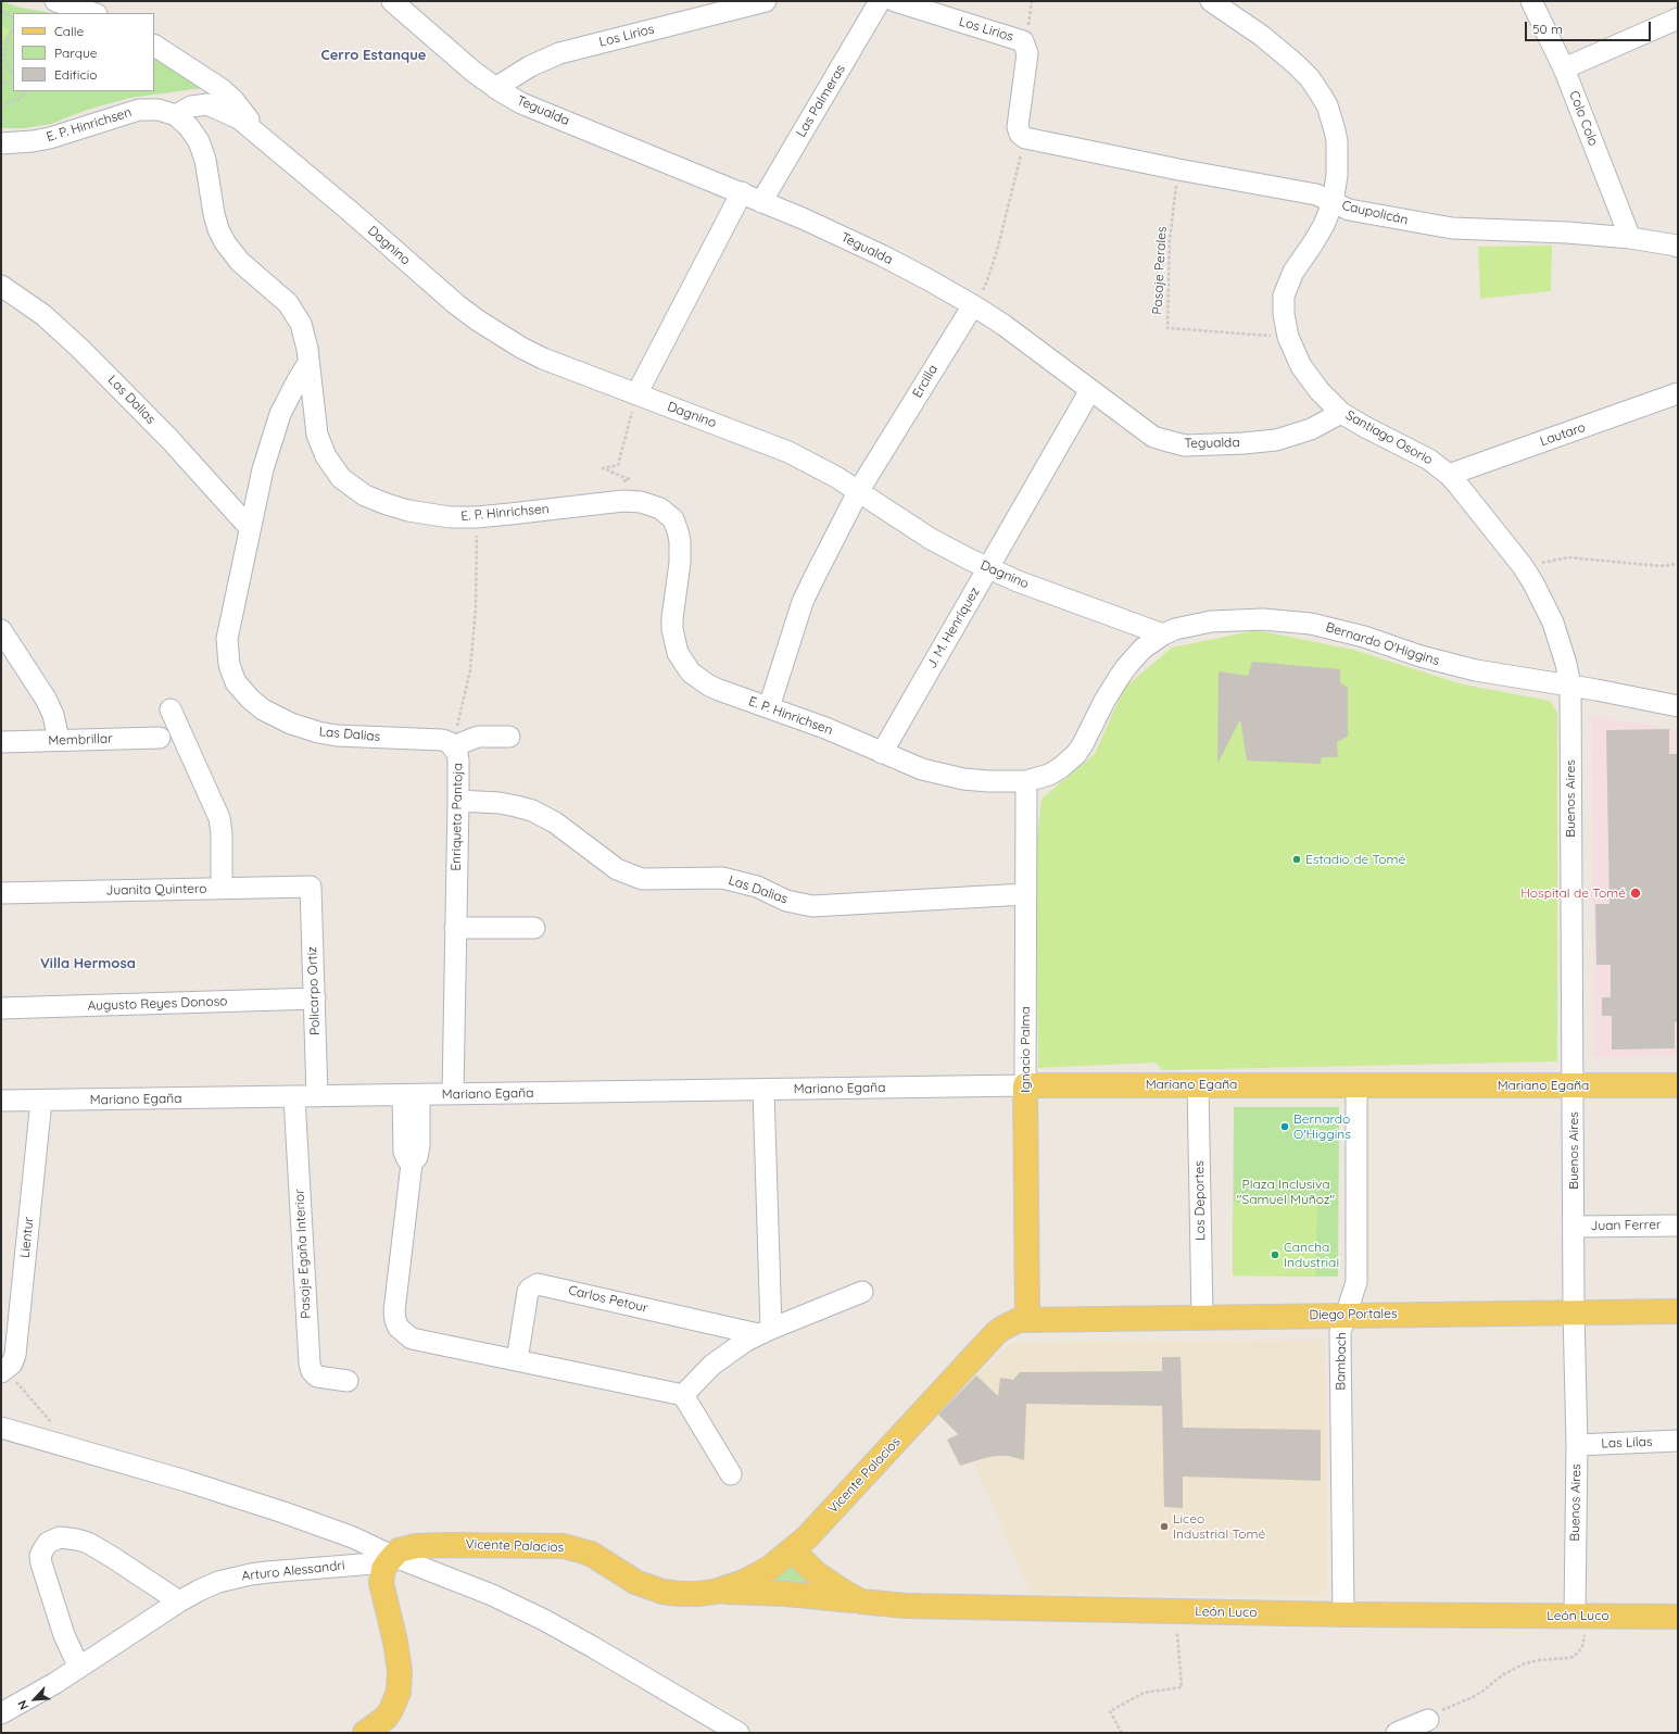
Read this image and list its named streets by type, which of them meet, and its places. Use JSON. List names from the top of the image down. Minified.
{"streets":{"main road":["Ignacio Palma","Mariano Egaña","Diego Portales","Vicente Palacios","León Luco"],"street":["Los Lirios","Las Palmeras","Tegualda","Colo Colo","E. P. Hinrichsen","Caupolicán","Dagnino","Ercilla","Las Dalias","Lautaro","Santiago Osorio","J. M. Henríquez","Bernardo O'Higgins","Membrillar","Buenos Aires","Enriqueta Pantoja","Juanita Quintero","Policarpo Ortiz","Augusto Reyes Donoso","Los Deportes","Juan Ferrer","Lientur","Pasaje Egaña Interior","Carlos Petour","Bambach","Las Lilas","Arturo Alessandri"],"path":["Pasaje Perales"]},"crossings":[["Los Lirios","Tegualda"],["Los Lirios","Caupolicán"],["Las Palmeras","Tegualda"],["Tegualda","Ercilla"],["Tegualda","Santiago Osorio"],["Tegualda","J. M. Henríquez"],["Colo Colo","Caupolicán"],["E. P. Hinrichsen","Dagnino"],["E. P. Hinrichsen","Ercilla"],["E. P. Hinrichsen","Las Dalias"],["E. P. Hinrichsen","J. M. Henríquez"],["E. P. Hinrichsen","Bernardo O'Higgins"],["E. P. Hinrichsen","Enriqueta Pantoja"],["E. P. Hinrichsen","Ignacio Palma"],["Caupolicán","Pasaje Perales"],["Caupolicán","Santiago Osorio"],["Dagnino","Ercilla"],["Dagnino","J. M. Henríquez"],["Dagnino","Bernardo O'Higgins"],["Pasaje Perales","Santiago Osorio"],["Las Dalias","Enriqueta Pantoja"],["Las Dalias","Ignacio Palma"],["Lautaro","Santiago Osorio"],["Santiago Osorio","Bernardo O'Higgins"],["Santiago Osorio","Buenos Aires"],["Bernardo O'Higgins","Buenos Aires"],["Bernardo O'Higgins","Ignacio Palma"],["Buenos Aires","Mariano Egaña"],["Buenos Aires","Juan Ferrer"],["Buenos Aires","Diego Portales"],["Buenos Aires","Las Lilas"],["Buenos Aires","León Luco"],["Enriqueta Pantoja","Mariano Egaña"],["Juanita Quintero","Policarpo Ortiz"],["Policarpo Ortiz","Augusto Reyes Donoso"],["Policarpo Ortiz","Mariano Egaña"],["Ignacio Palma","Mariano Egaña"],["Ignacio Palma","Diego Portales"],["Ignacio Palma","Vicente Palacios"],["Mariano Egaña","Los Deportes"],["Mariano Egaña","Lientur"],["Mariano Egaña","Pasaje Egaña Interior"],["Mariano Egaña","Bambach"],["Los Deportes","Diego Portales"],["Diego Portales","Bambach"],["Diego Portales","Vicente Palacios"],["Bambach","León Luco"],["Vicente Palacios","Arturo Alessandri"],["Vicente Palacios","León Luco"]],"districts":["Cerro Estanque","Villa Hermosa"],"parks":["Plaza Inclusiva \"Samuel Muñoz\""],"places":["Estadio de Tomé","Hospital de Tomé","Bernardo O'Higgins","Cancha Industrial","Liceo Industrial Tomé"],"legend":["Calle","Parque","Edificio"],"scale_bar":"50 m","north":"bottom left"}
